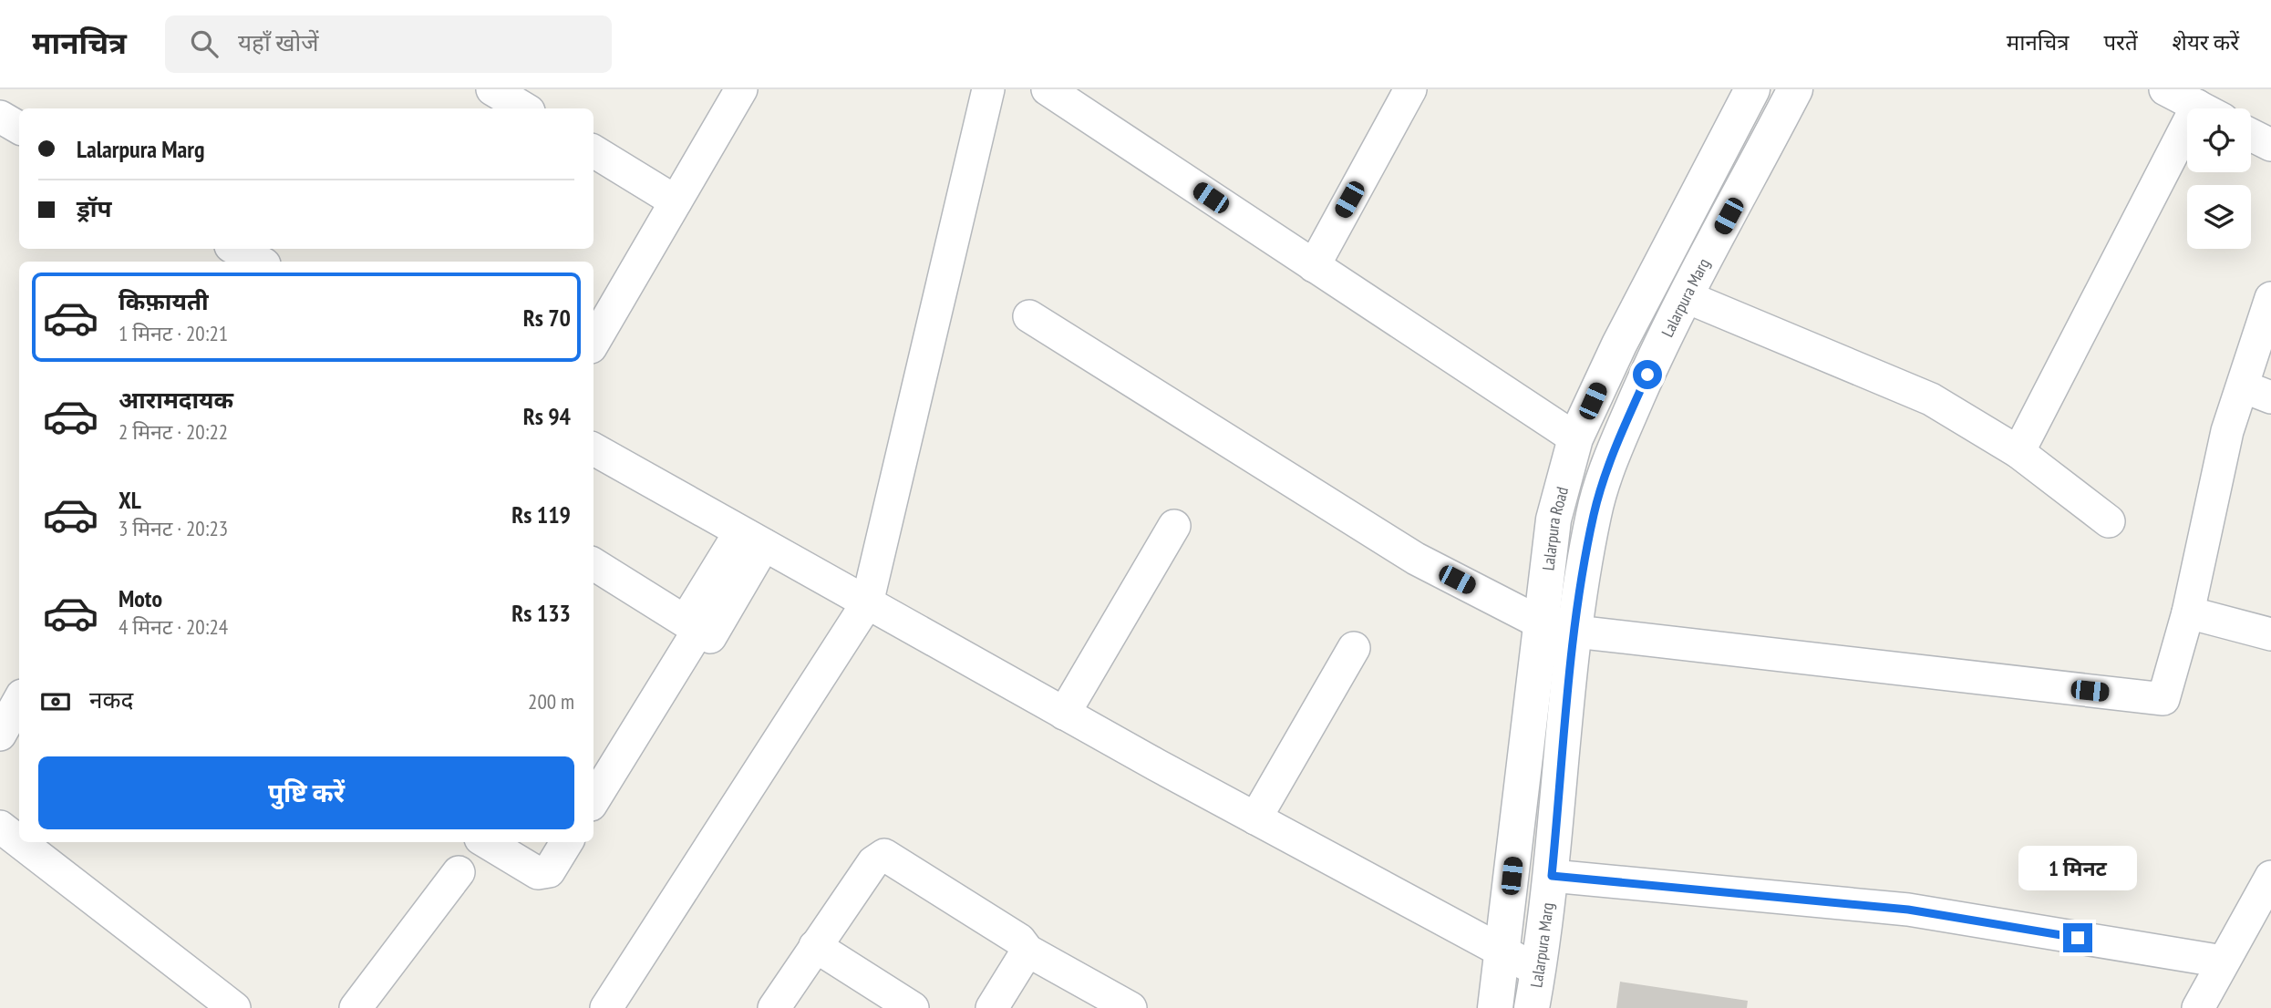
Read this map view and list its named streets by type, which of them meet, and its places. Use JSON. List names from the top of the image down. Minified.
{"streets":{"street":["Lalarpura Marg","Lalarpura Road"]},"page":{"header":"मानचित्र","search":"यहाँ खोजें","nav":["मानचित्र","परतें","शेयर करें"],"banner":["Lalarpura Marg","ड्रॉप"],"list":[{"name":"किफ़ायती","note":"1 मिनट · 20:21","value":"Rs 70"},{"name":"आरामदायक","note":"2 मिनट · 20:22","value":"Rs 94"},{"name":"XL","note":"3 मिनट · 20:23","value":"Rs 119"},{"name":"Moto","note":"4 मिनट · 20:24","value":"Rs 133"}],"pay":["नकद","200 m"],"buttons":"पुष्टि करें","bubble":"1 मिनट"}}
